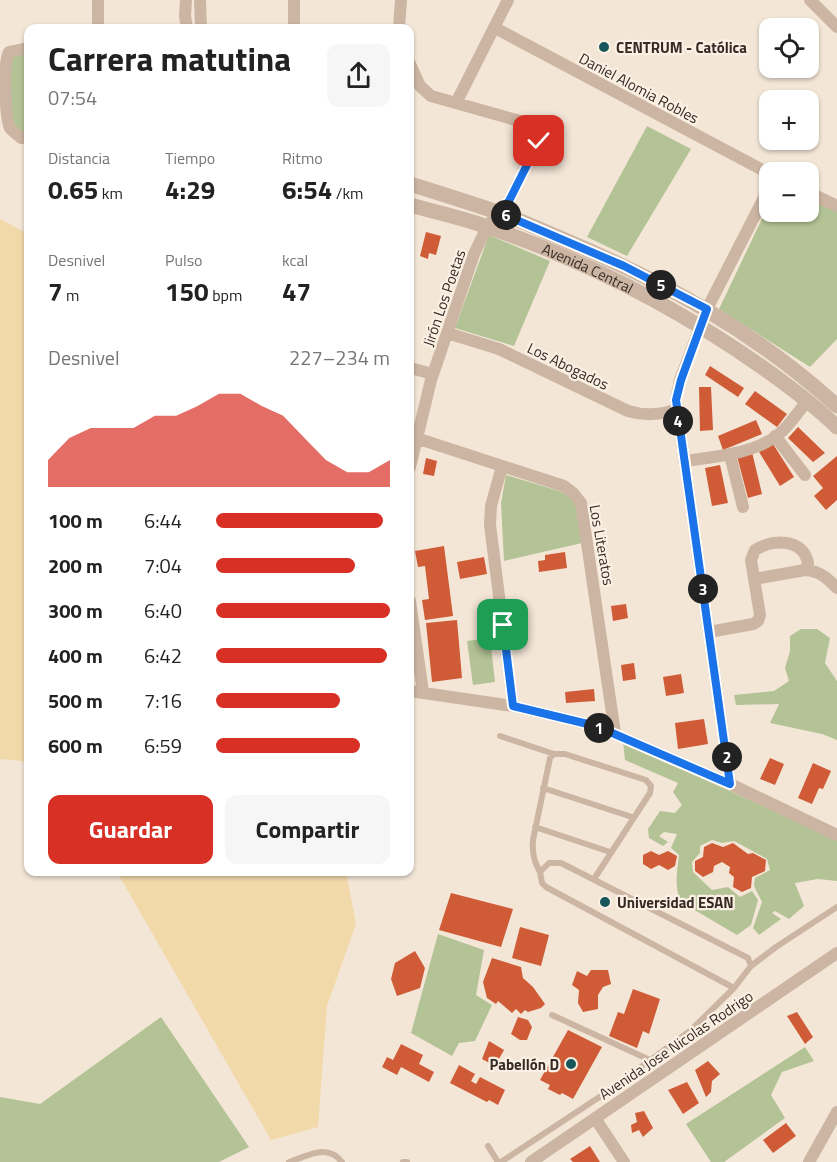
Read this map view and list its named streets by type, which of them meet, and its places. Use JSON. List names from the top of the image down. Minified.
{"streets":{"street":["Daniel Alomia Robles","Avenida Central","Jirón Los Poetas","Los Abogados","Los Literatos","Avenida Jose Nicolas Rodrigo"]},"crossings":[["Avenida Central","Jirón Los Poetas"],["Jirón Los Poetas","Los Abogados"],["Jirón Los Poetas","Los Literatos"]],"places":["CENTRUM - Católica","Universidad ESAN","Pabellón D"],"page":{"map_buttons":["+","−"],"heading":["Carrera matutina","07:54"],"stats":[["Distancia","0.65 km"],["Tiempo","4:29"],["Ritmo","6:54 /km"],["Desnivel","7 m"],["Pulso","150 bpm"],["kcal","47"]],"pins":["6","5","4","3","1","2"],"chart":["Desnivel","227–234 m"],"list":[{"name":"100 m","note":"6:44"},{"name":"200 m","note":"7:04"},{"name":"300 m","note":"6:40"},{"name":"400 m","note":"6:42"},{"name":"500 m","note":"7:16"},{"name":"600 m","note":"6:59"}],"buttons":["Guardar","Compartir"]}}
